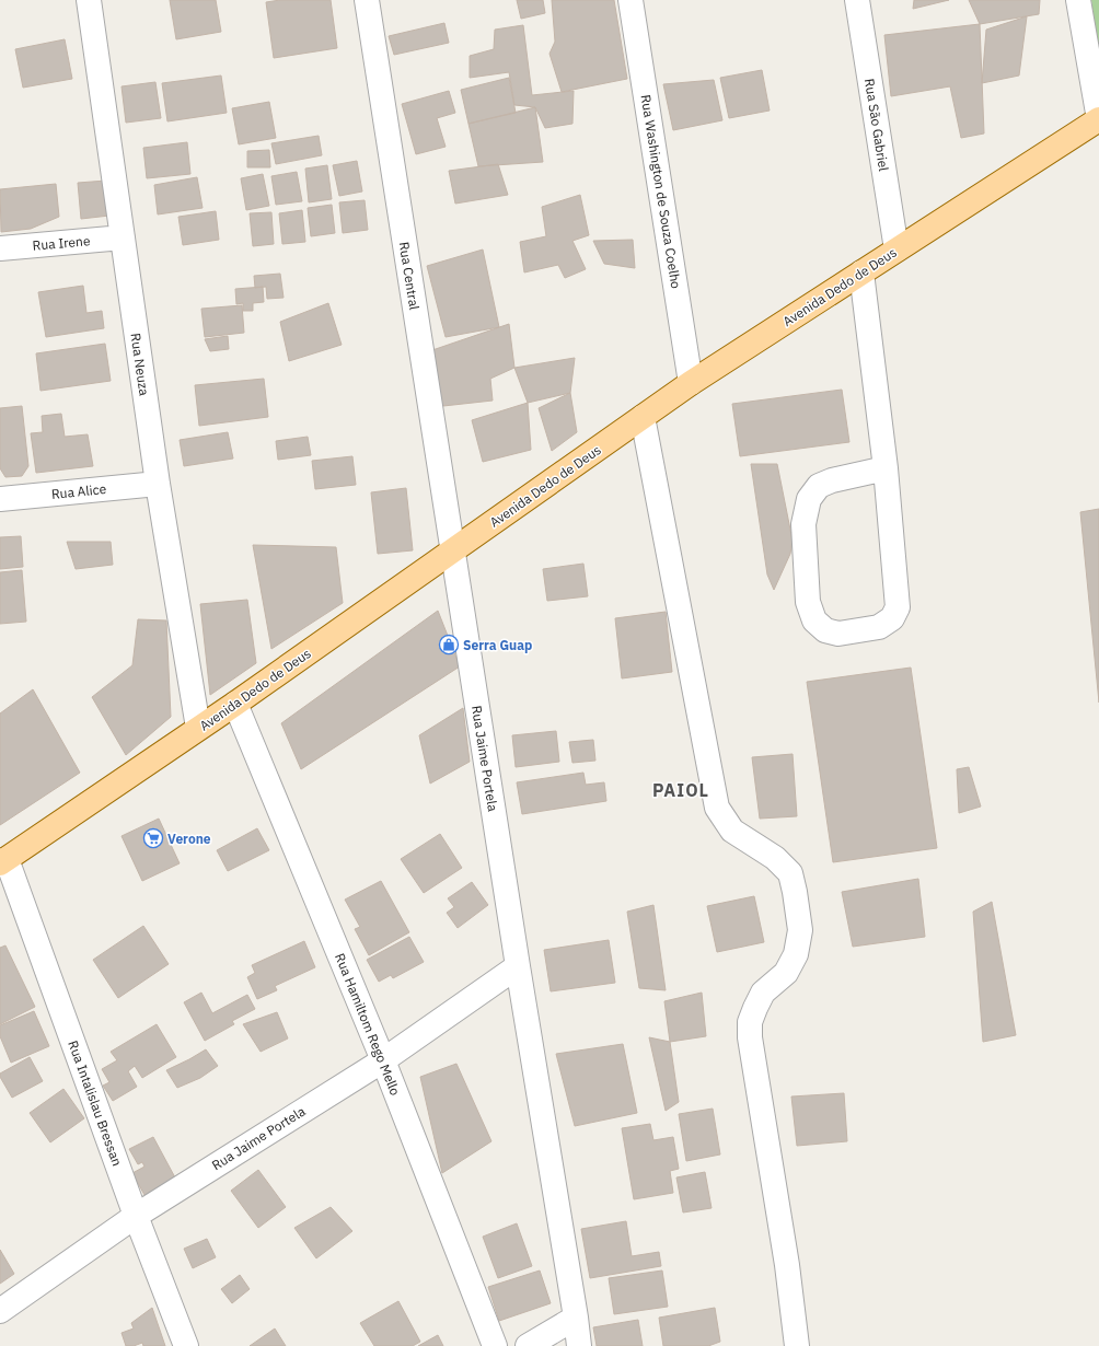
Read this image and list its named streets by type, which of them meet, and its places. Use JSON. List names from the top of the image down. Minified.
{"streets":{"main road":["Avenida Dedo de Deus"],"street":["Rua São Gabriel","Rua Washington de Souza Coelho","Rua Irene","Rua Central","Rua Neuza","Rua Alice","Rua Jaime Portela","Rua Hamiltom Rego Mello","Rua Intalislau Bressan"]},"crossings":[["Rua São Gabriel","Avenida Dedo de Deus"],["Rua Washington de Souza Coelho","Avenida Dedo de Deus"],["Rua Irene","Rua Neuza"],["Rua Central","Avenida Dedo de Deus"],["Rua Central","Rua Jaime Portela"],["Avenida Dedo de Deus","Rua Neuza"],["Avenida Dedo de Deus","Rua Jaime Portela"],["Avenida Dedo de Deus","Rua Hamiltom Rego Mello"],["Avenida Dedo de Deus","Rua Intalislau Bressan"],["Rua Neuza","Rua Alice"],["Rua Jaime Portela","Rua Hamiltom Rego Mello"],["Rua Jaime Portela","Rua Intalislau Bressan"]],"districts":["PAIOL"],"places":{"shop":["Serra Guap"],"supermarket":["Verone"]}}
